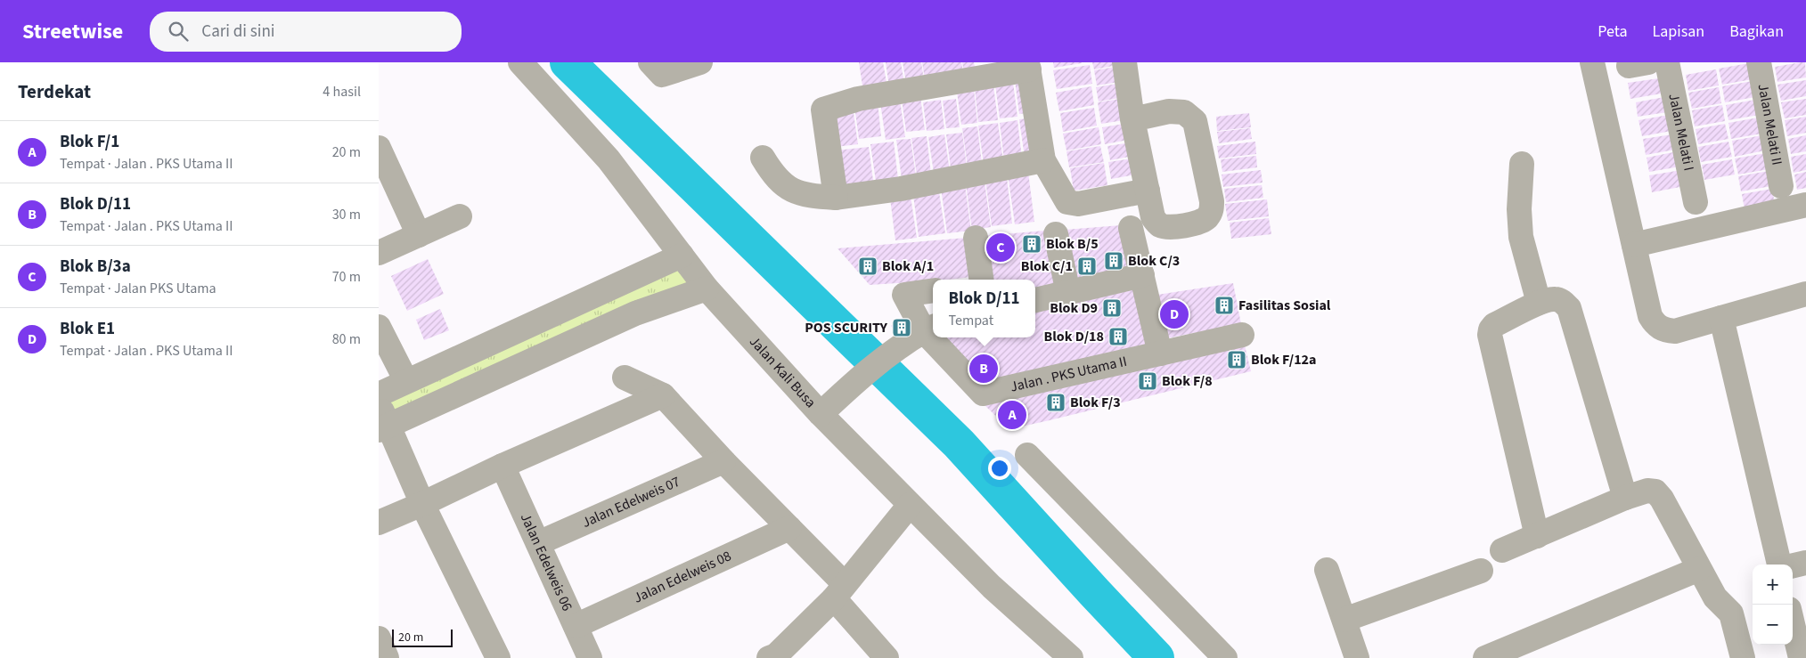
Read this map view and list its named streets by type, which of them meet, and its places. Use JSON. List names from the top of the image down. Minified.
{"streets":{"street":["Jalan Melati II","Jalan Melati I","Jalan Kali Busa","Jalan . PKS Utama II","Jalan Edelweis 07","Jalan Edelweis 06","Jalan Edelweis 08"]},"crossings":[["Jalan Edelweis 07","Jalan Edelweis 06"],["Jalan Edelweis 06","Jalan Edelweis 08"]],"places":{"building":["Blok B/5","Blok C/3","Blok A/1","Blok C/1","Fasilitas Sosial","Blok D9","POS SCURITY","Blok D/18","Blok F/12a","Blok F/8","Blok F/3"]},"scale_bar":"20 m","page":{"header":"Streetwise","search":"Cari di sini","nav":["Peta","Lapisan","Bagikan"],"heading":["Terdekat","4 hasil"],"list":[{"mark":"A","name":"Blok F/1","note":"Tempat · Jalan . PKS Utama II","value":"20 m"},{"mark":"B","name":"Blok D/11","note":"Tempat · Jalan . PKS Utama II","value":"30 m"},{"mark":"C","name":"Blok B/3a","note":"Tempat · Jalan PKS Utama","value":"70 m"},{"mark":"D","name":"Blok E1","note":"Tempat · Jalan . PKS Utama II","value":"80 m"}],"pins":["C","D","B","A"],"popup":["Blok D/11","Tempat"],"map_buttons":["+","−"],"scale":"20 m"}}
